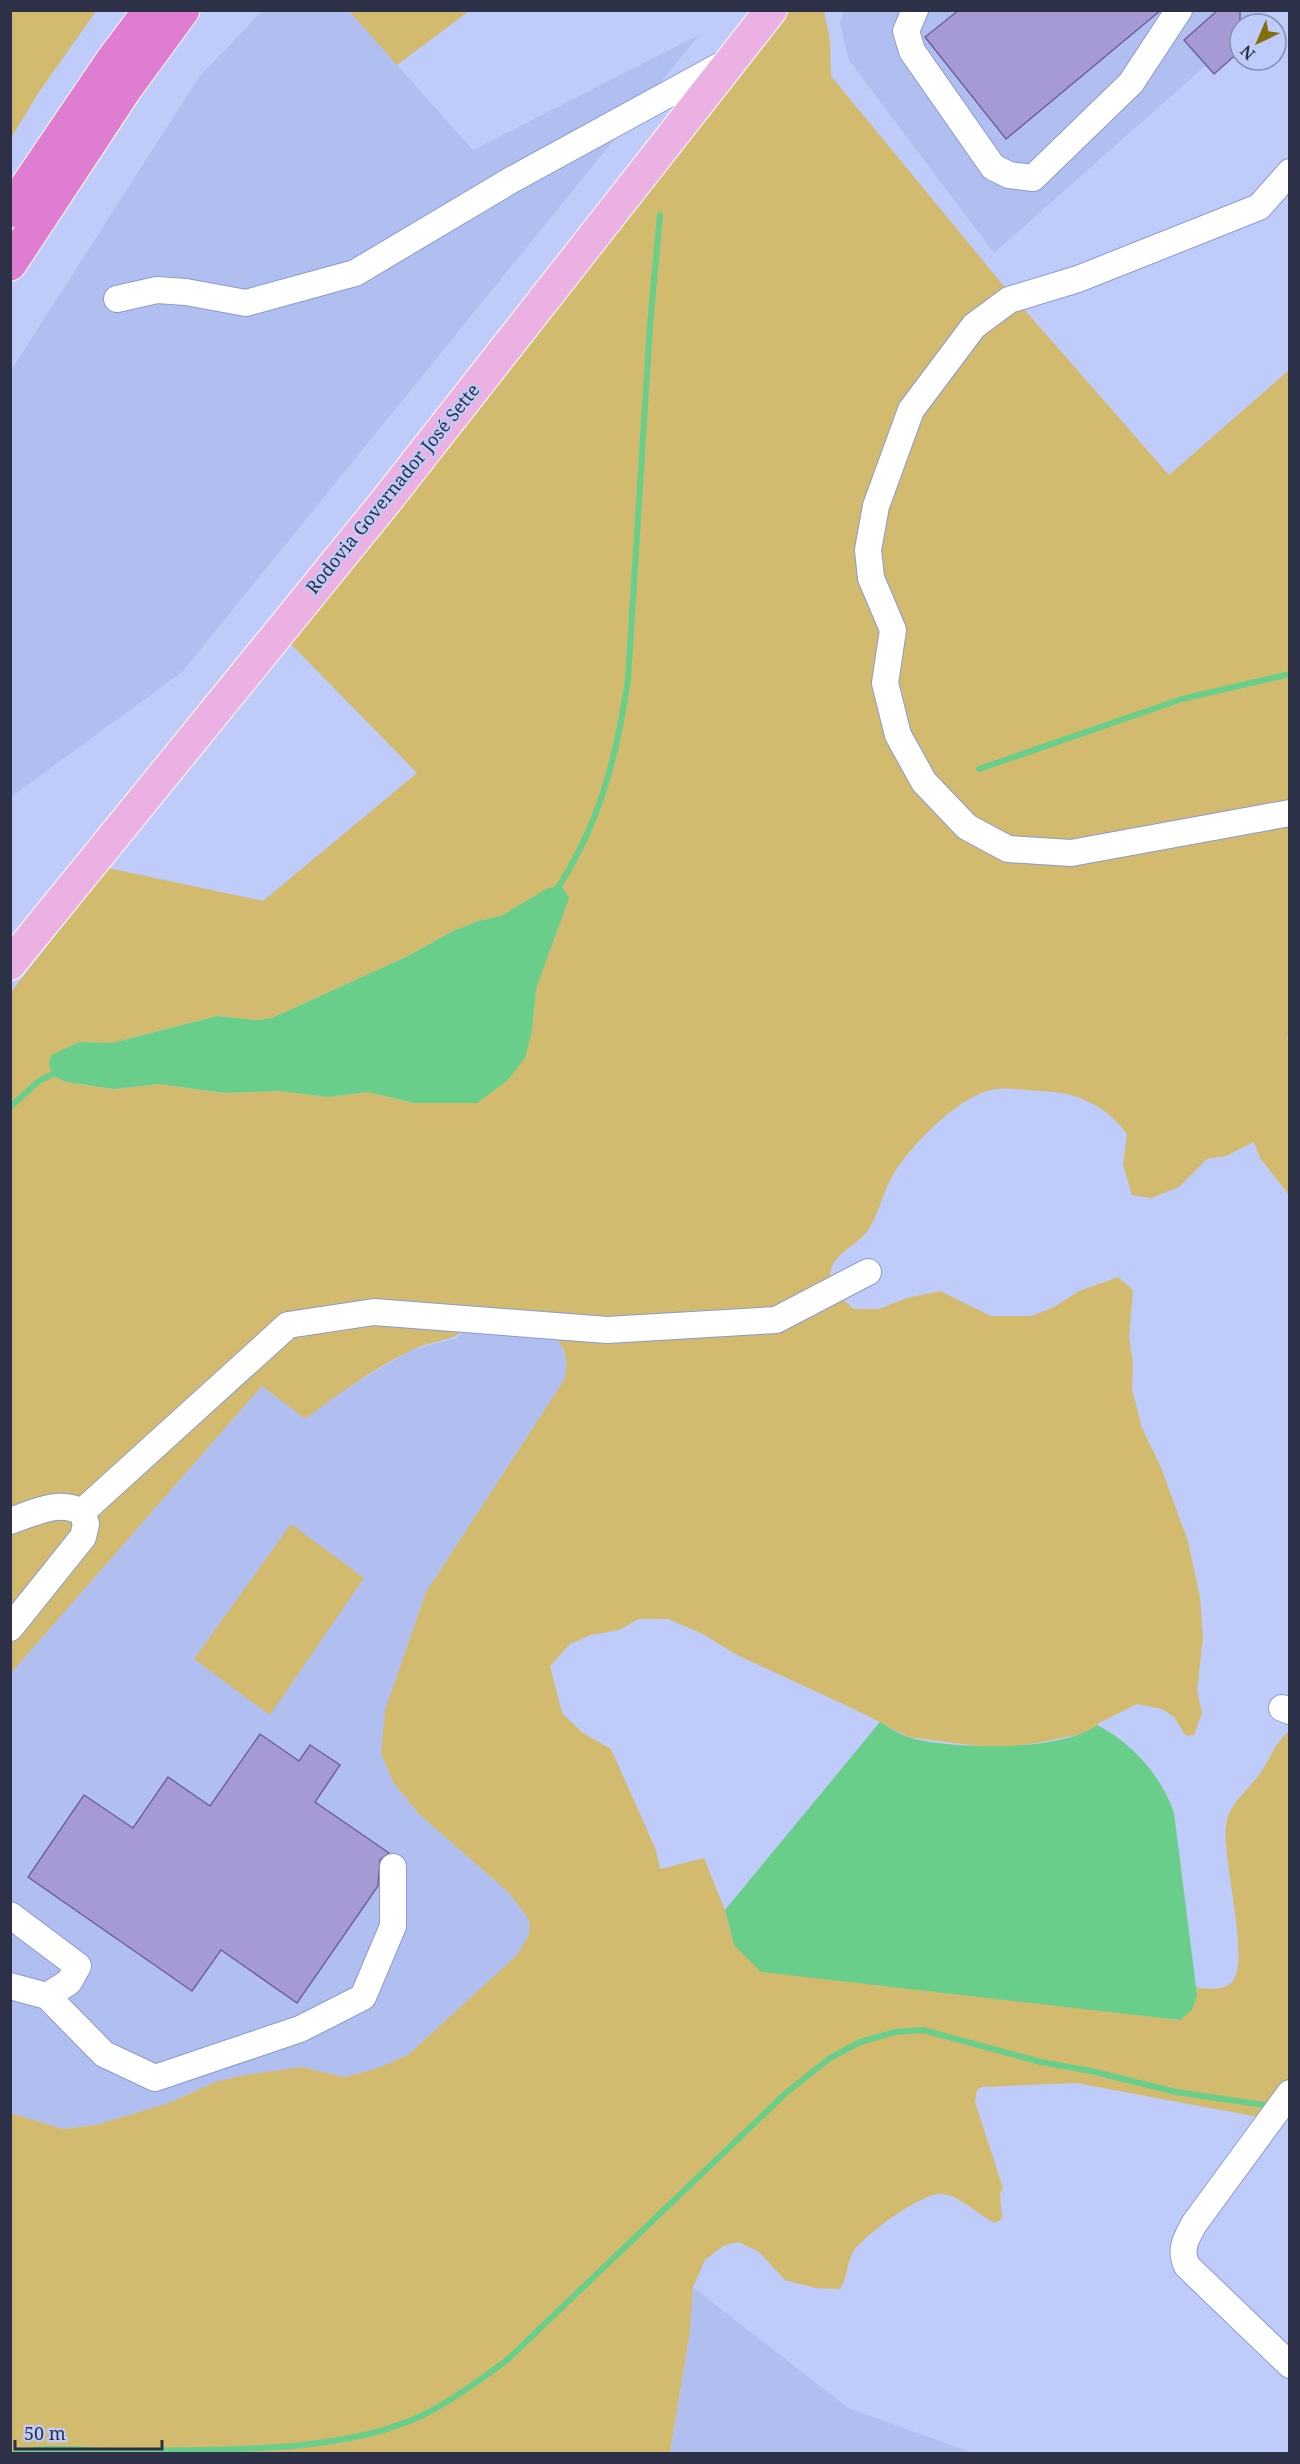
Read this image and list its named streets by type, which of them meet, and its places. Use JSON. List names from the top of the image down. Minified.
{"streets":{"main road":["Rodovia Governador José Sette"]},"scale_bar":"50 m","north":"bottom left"}
